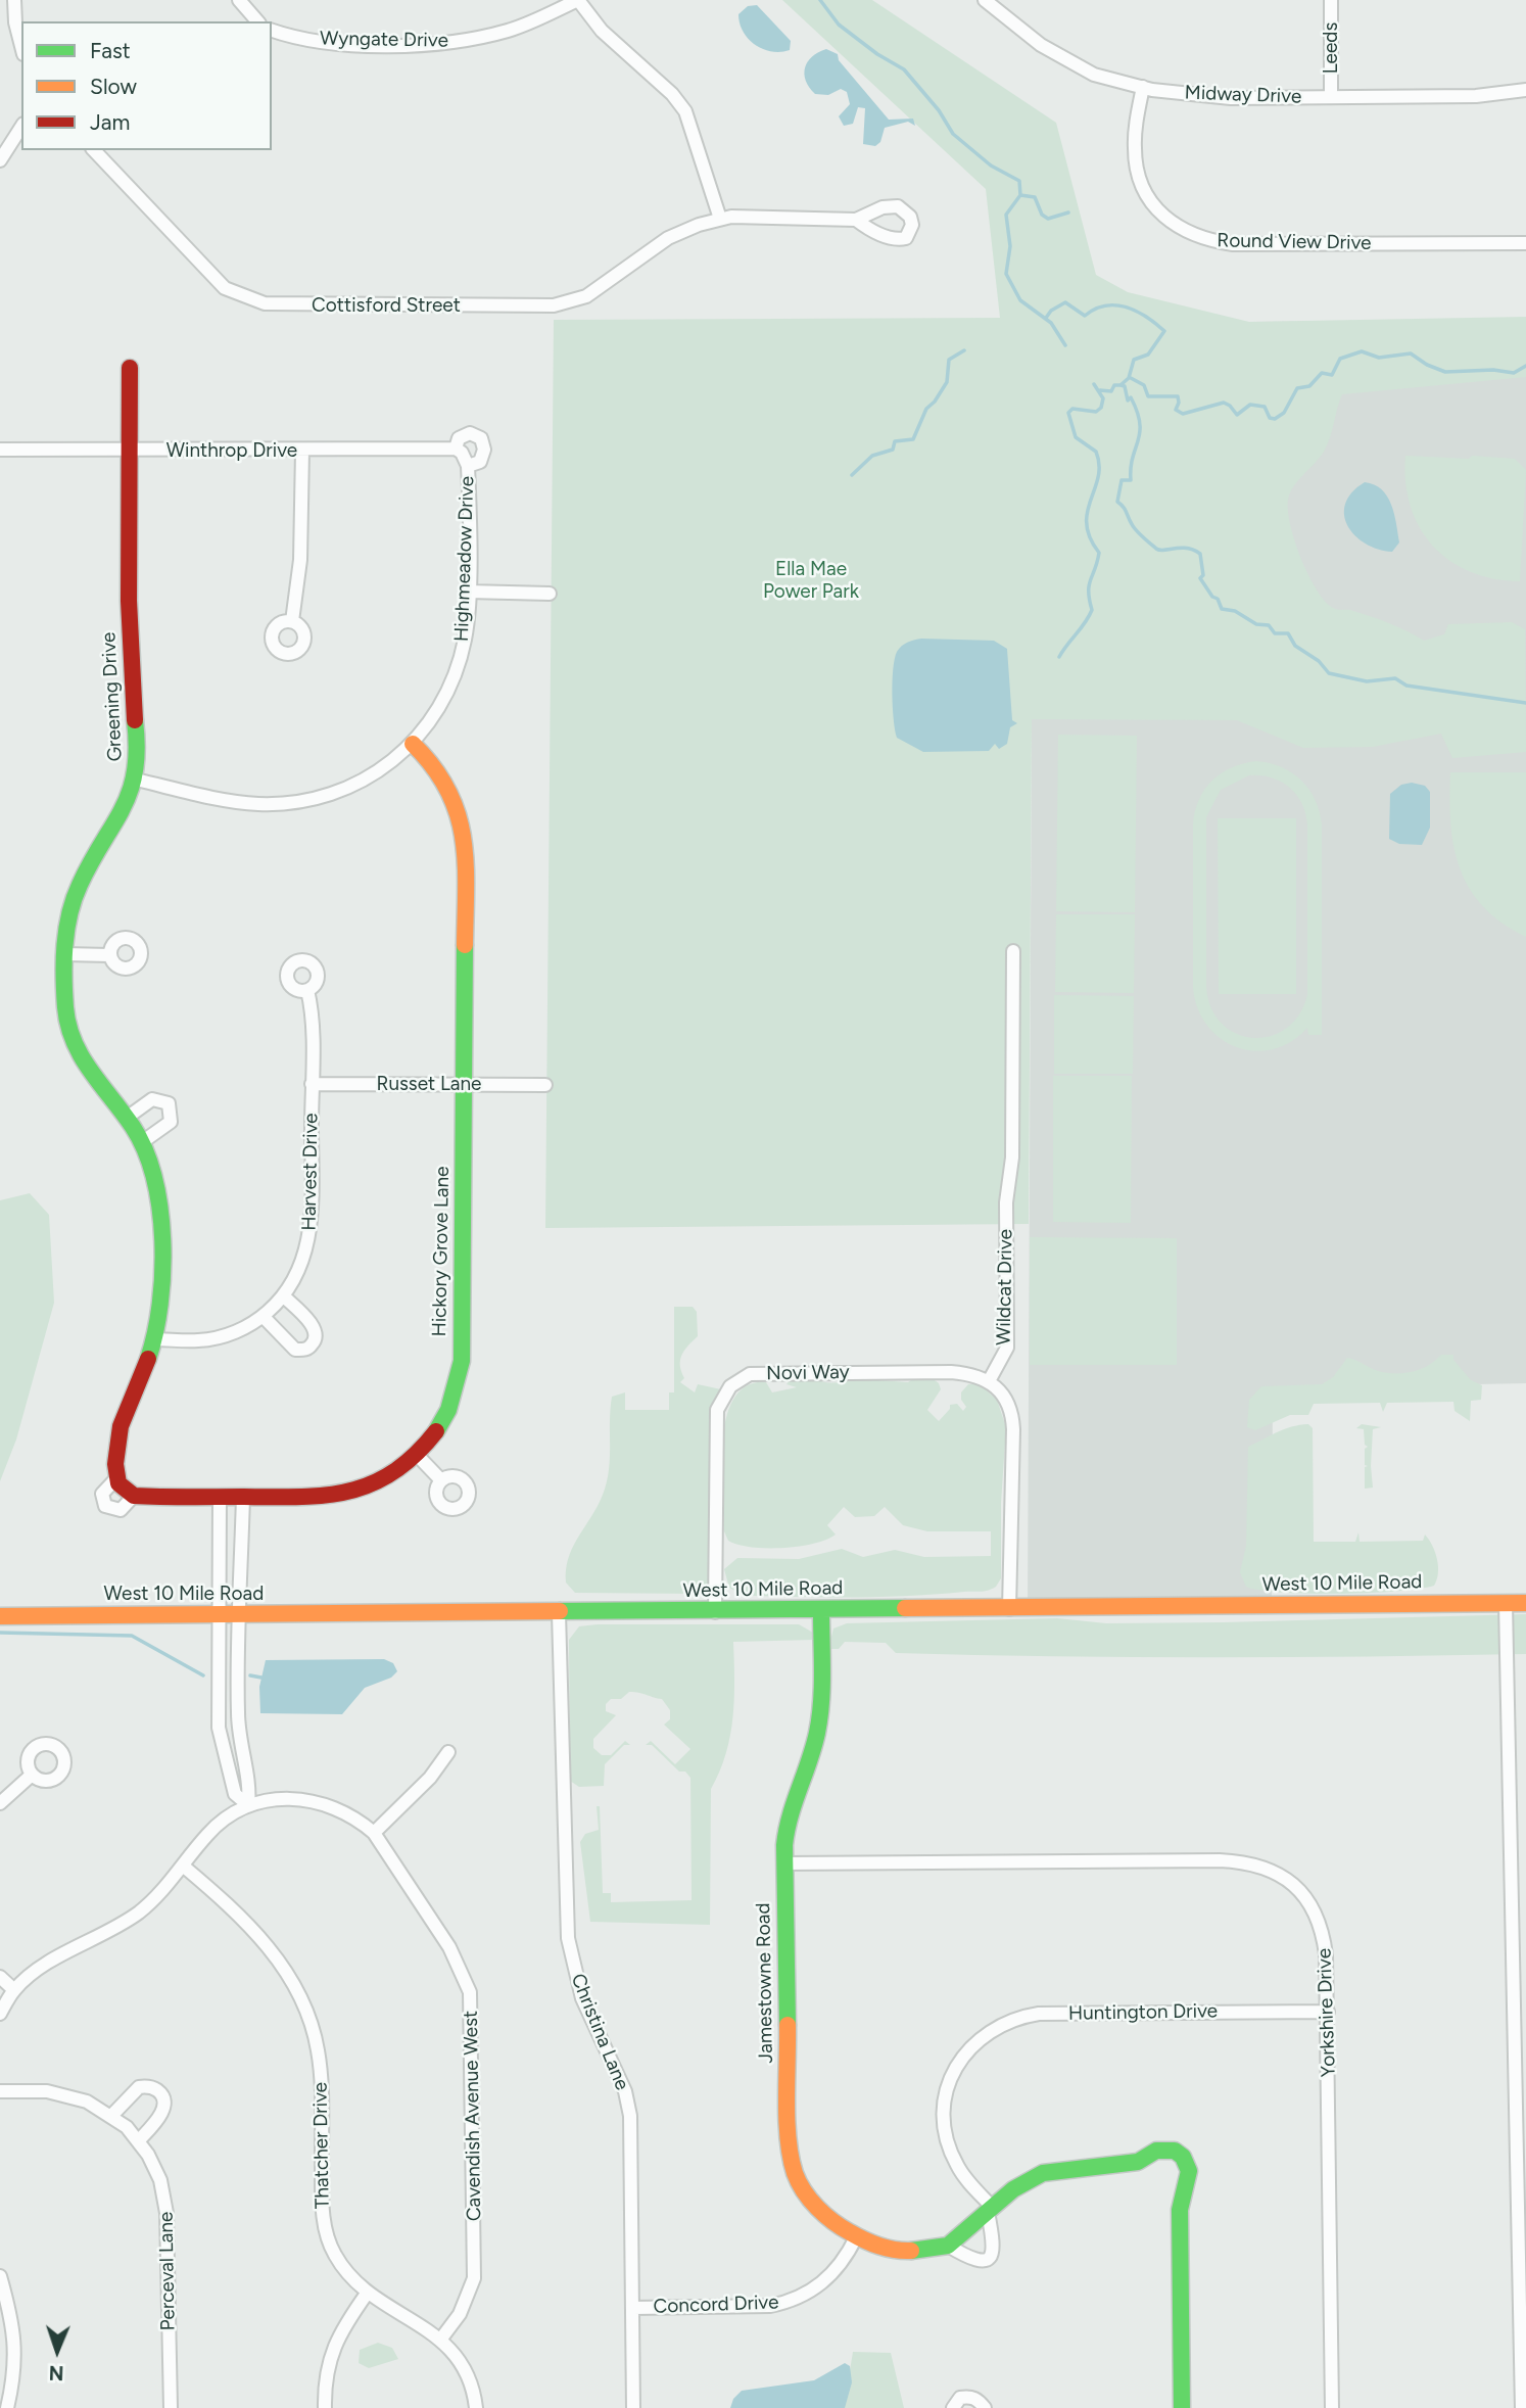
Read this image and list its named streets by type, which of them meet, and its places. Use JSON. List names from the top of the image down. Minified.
{"streets":{"street":["Wyngate Drive","Leeds","Midway Drive","Round View Drive","Cottisford Street","Winthrop Drive","Highmeadow Drive","Greening Drive","Russet Lane","Harvest Drive","Hickory Grove Lane","Wildcat Drive","Novi Way","West 10 Mile Road","Jamestowne Road","Huntington Drive","Yorkshire Drive","Christina Lane","Cavendish Avenue West","Thatcher Drive","Perceval Lane","Concord Drive"]},"crossings":[["Leeds","Midway Drive"],["Midway Drive","Round View Drive"],["Winthrop Drive","Highmeadow Drive"],["Winthrop Drive","Greening Drive"],["Highmeadow Drive","Greening Drive"],["Highmeadow Drive","Hickory Grove Lane"],["Greening Drive","Harvest Drive"],["Greening Drive","Hickory Grove Lane"],["Russet Lane","Harvest Drive"],["Russet Lane","Hickory Grove Lane"],["Wildcat Drive","Novi Way"],["Novi Way","West 10 Mile Road"],["West 10 Mile Road","Jamestowne Road"],["West 10 Mile Road","Christina Lane"],["Jamestowne Road","Yorkshire Drive"],["Jamestowne Road","Concord Drive"],["Huntington Drive","Yorkshire Drive"],["Christina Lane","Concord Drive"],["Cavendish Avenue West","Thatcher Drive"]],"parks":["Ella Mae Power Park"],"legend":["Fast","Slow","Jam"],"north":"bottom"}
